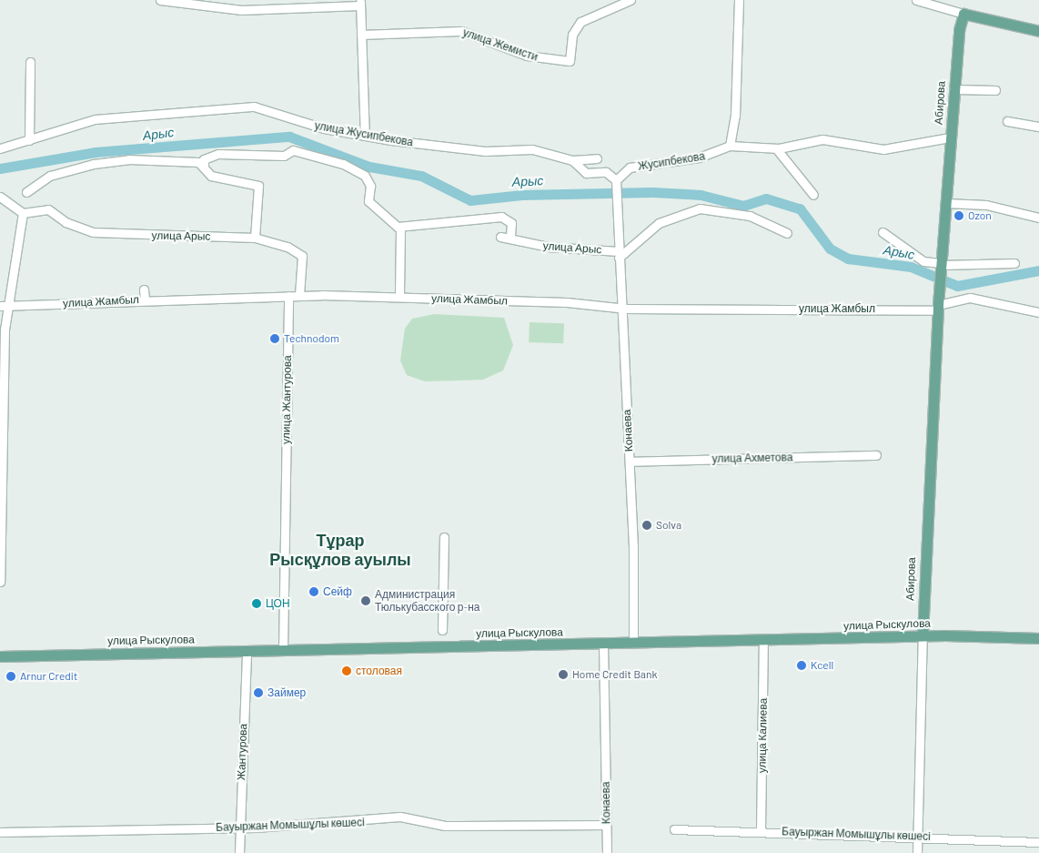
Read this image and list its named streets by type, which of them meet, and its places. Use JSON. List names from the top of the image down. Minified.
{"streets":{"main road":["Абирова","улица Рыскулова"],"street":["улица Жемисти","улица Жусипбекова","Жусипбекова","улица Арыс","улица Жамбыл","улица Жантурова","Конаева","улица Ахметова","улица Калиева","Жантурова","Бауыржан Момышұлы көшесі"]},"crossings":[["Абирова","улица Жамбыл"],["Абирова","улица Рыскулова"],["Абирова","Бауыржан Момышұлы көшесі"],["улица Жусипбекова","Жусипбекова"],["улица Жусипбекова","Конаева"],["Жусипбекова","Конаева"],["улица Арыс","улица Жамбыл"],["улица Арыс","Конаева"],["улица Жамбыл","улица Жантурова"],["улица Жамбыл","Конаева"],["улица Жантурова","улица Рыскулова"],["Конаева","улица Ахметова"],["Конаева","улица Рыскулова"],["Конаева","Бауыржан Момышұлы көшесі"],["улица Рыскулова","улица Калиева"],["улица Рыскулова","Жантурова"],["улица Калиева","Бауыржан Момышұлы көшесі"],["Жантурова","Бауыржан Момышұлы көшесі"]],"districts":["Тұрар Рысқұлов ауылы"],"water":["Арыс"],"places":["Ozon","Technodom","Solva","Сейф","Администрация Тюлькубасского р-на","ЦОН","Kcell","столовая","Home Credit Bank","Arnur Credit","Займер"]}
